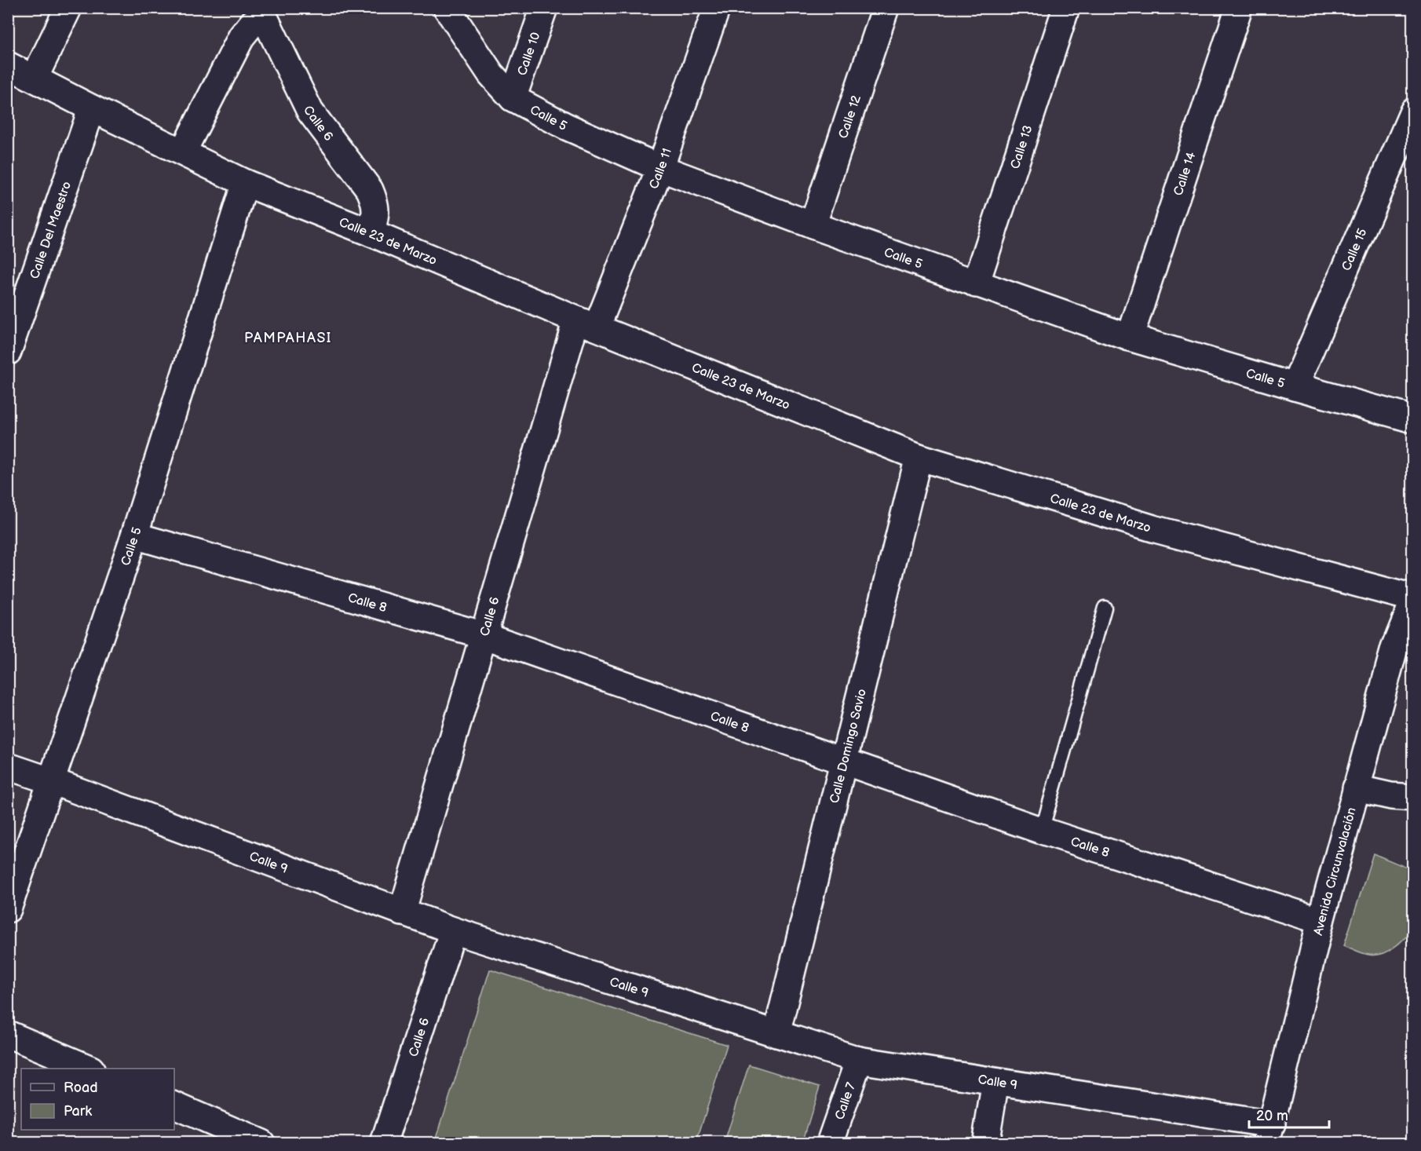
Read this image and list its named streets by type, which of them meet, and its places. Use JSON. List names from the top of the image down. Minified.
{"streets":{"street":["Calle 10","Calle 5","Calle 12","Calle 6","Calle 13","Calle 11","Calle 14","Calle Del Maestro","Calle 23 de Marzo","Calle 15","Calle 8","Calle Domingo Savio","Calle 9","Avenida Circunvalación","Calle 7"]},"crossings":[["Calle 10","Calle 5"],["Calle 5","Calle 12"],["Calle 5","Calle 13"],["Calle 5","Calle 11"],["Calle 5","Calle 14"],["Calle 5","Calle 23 de Marzo"],["Calle 5","Calle 15"],["Calle 5","Calle 8"],["Calle 5","Calle 9"],["Calle 6","Calle 11"],["Calle 6","Calle 23 de Marzo"],["Calle 6","Calle 8"],["Calle 6","Calle 9"],["Calle 11","Calle 23 de Marzo"],["Calle Del Maestro","Calle 23 de Marzo"],["Calle 23 de Marzo","Calle Domingo Savio"],["Calle 8","Calle Domingo Savio"],["Calle 8","Avenida Circunvalación"],["Calle Domingo Savio","Calle 9"],["Calle 9","Avenida Circunvalación"],["Calle 9","Calle 7"]],"districts":["PAMPAHASI"],"legend":["Road","Park"],"scale_bar":"20 m"}
